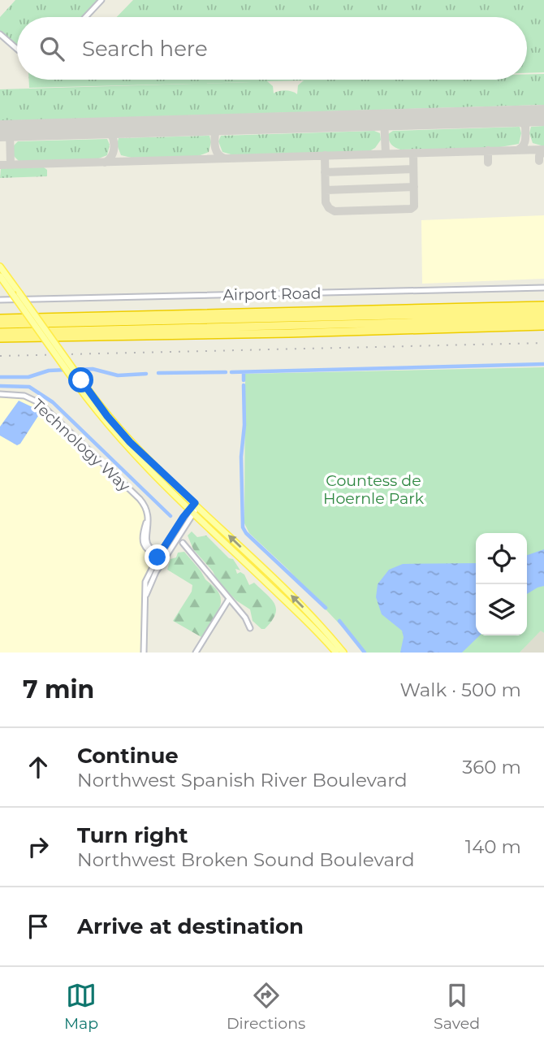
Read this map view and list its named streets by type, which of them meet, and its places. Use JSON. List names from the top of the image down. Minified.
{"streets":{"street":["Airport Road","Technology Way"]},"parks":["Countess de Hoernle Park"],"page":{"search":"Search here","heading":["7 min","Walk · 500 m"],"list":[["Continue","Northwest Spanish River Boulevard","360 m"],["Turn right","Northwest Broken Sound Boulevard","140 m"],"Arrive at destination"],"nav":["Map","Directions","Saved"]}}
